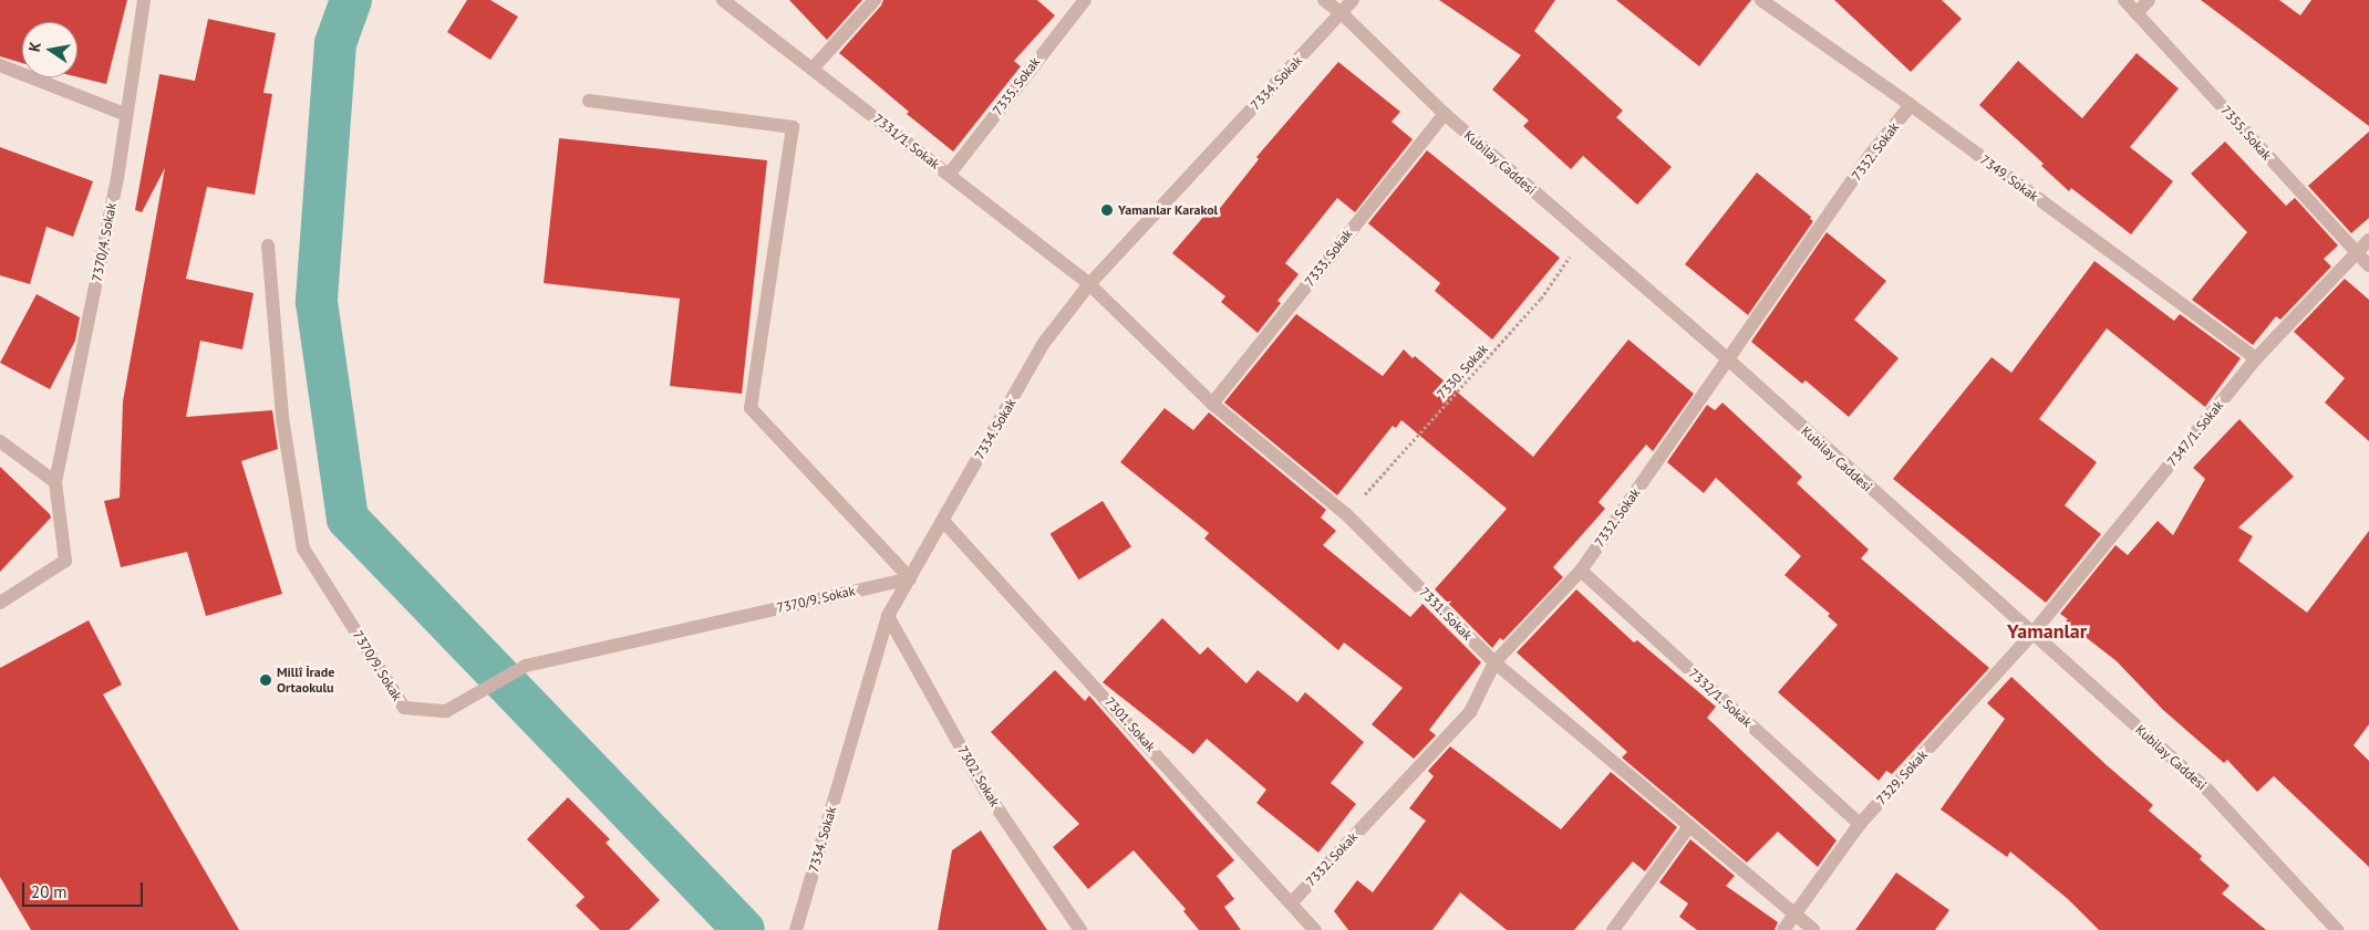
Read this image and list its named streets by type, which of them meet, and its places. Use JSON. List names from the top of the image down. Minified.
{"streets":{"street":["7334. Sokak","7335. Sokak","7355. Sokak","7331/1. Sokak","7332. Sokak","Kubilay Caddesi","7349. Sokak","7370/4. Sokak","7333. Sokak","7347/1. Sokak","7370/9. Sokak","7331. Sokak","7332/1. Sokak","7301. Sokak","7302. Sokak","7329. Sokak"],"path":["7330. Sokak"]},"crossings":[["7334. Sokak","7331/1. Sokak"],["7334. Sokak","Kubilay Caddesi"],["7334. Sokak","7370/9. Sokak"],["7334. Sokak","7331. Sokak"],["7334. Sokak","7301. Sokak"],["7334. Sokak","7302. Sokak"],["7335. Sokak","7331/1. Sokak"],["7355. Sokak","7347/1. Sokak"],["7331/1. Sokak","7331. Sokak"],["7332. Sokak","Kubilay Caddesi"],["7332. Sokak","7349. Sokak"],["7332. Sokak","7331. Sokak"],["7332. Sokak","7332/1. Sokak"],["7332. Sokak","7301. Sokak"],["Kubilay Caddesi","7333. Sokak"],["Kubilay Caddesi","7330. Sokak"],["Kubilay Caddesi","7347/1. Sokak"],["Kubilay Caddesi","7329. Sokak"],["7349. Sokak","7347/1. Sokak"],["7333. Sokak","7331. Sokak"],["7330. Sokak","7331. Sokak"],["7347/1. Sokak","7329. Sokak"],["7331. Sokak","7329. Sokak"],["7332/1. Sokak","7329. Sokak"]],"districts":["Yamanlar"],"places":["Yamanlar Karakol","Millî İrade Ortaokulu"],"scale_bar":"20 m","north":"left"}
